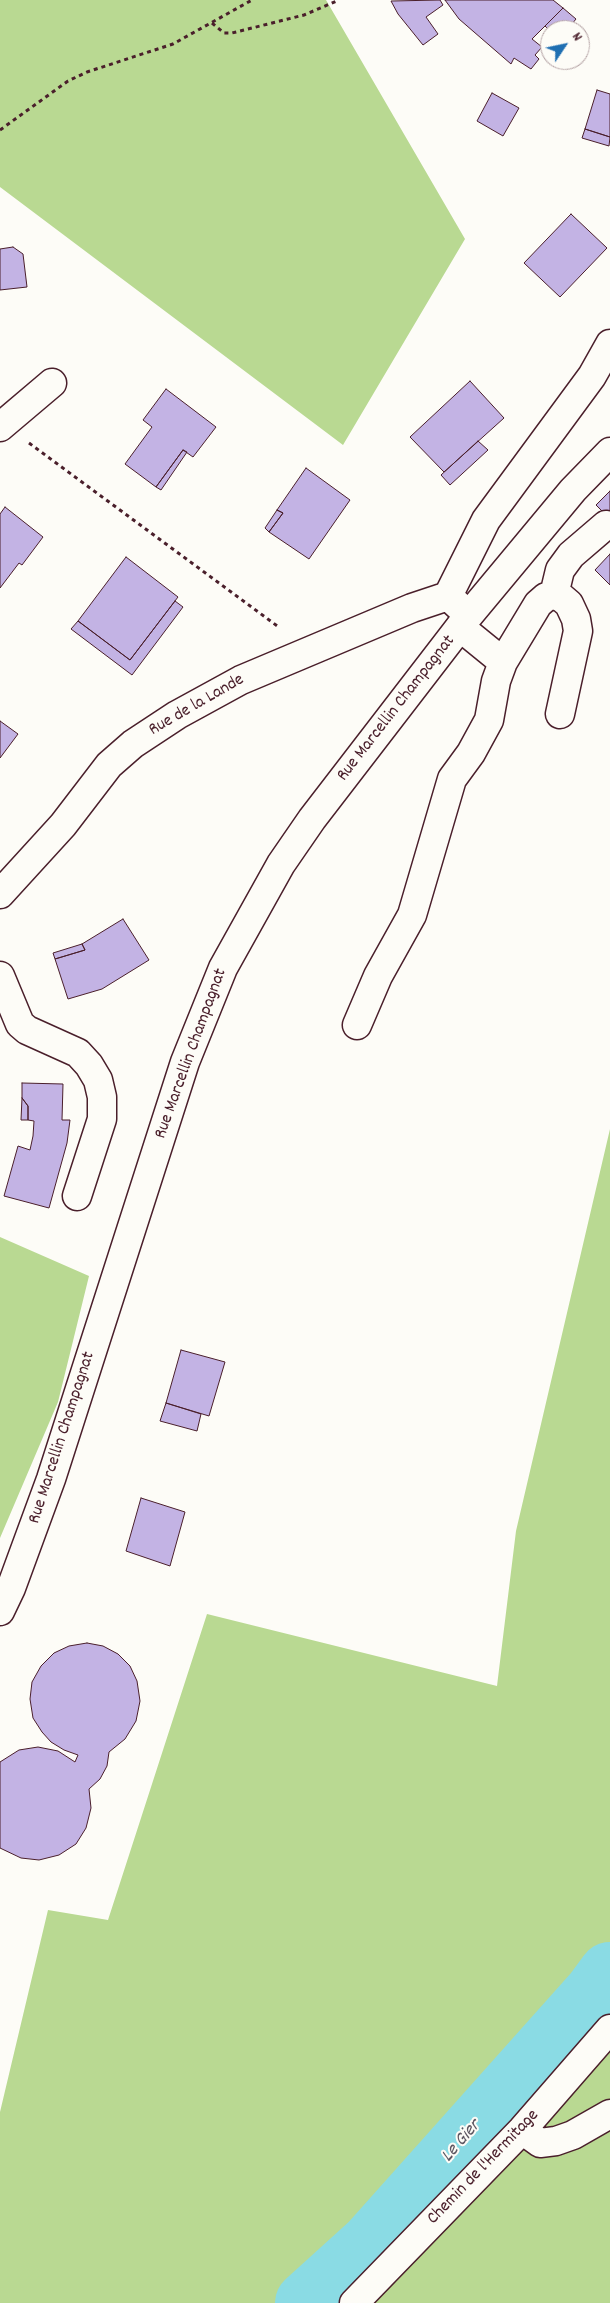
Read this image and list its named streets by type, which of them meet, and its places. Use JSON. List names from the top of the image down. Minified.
{"streets":{"street":["Rue de la Lande","Rue Marcellin Champagnat","Chemin de l'Hermitage"]},"water":["Le Gier"],"north":"top right"}
